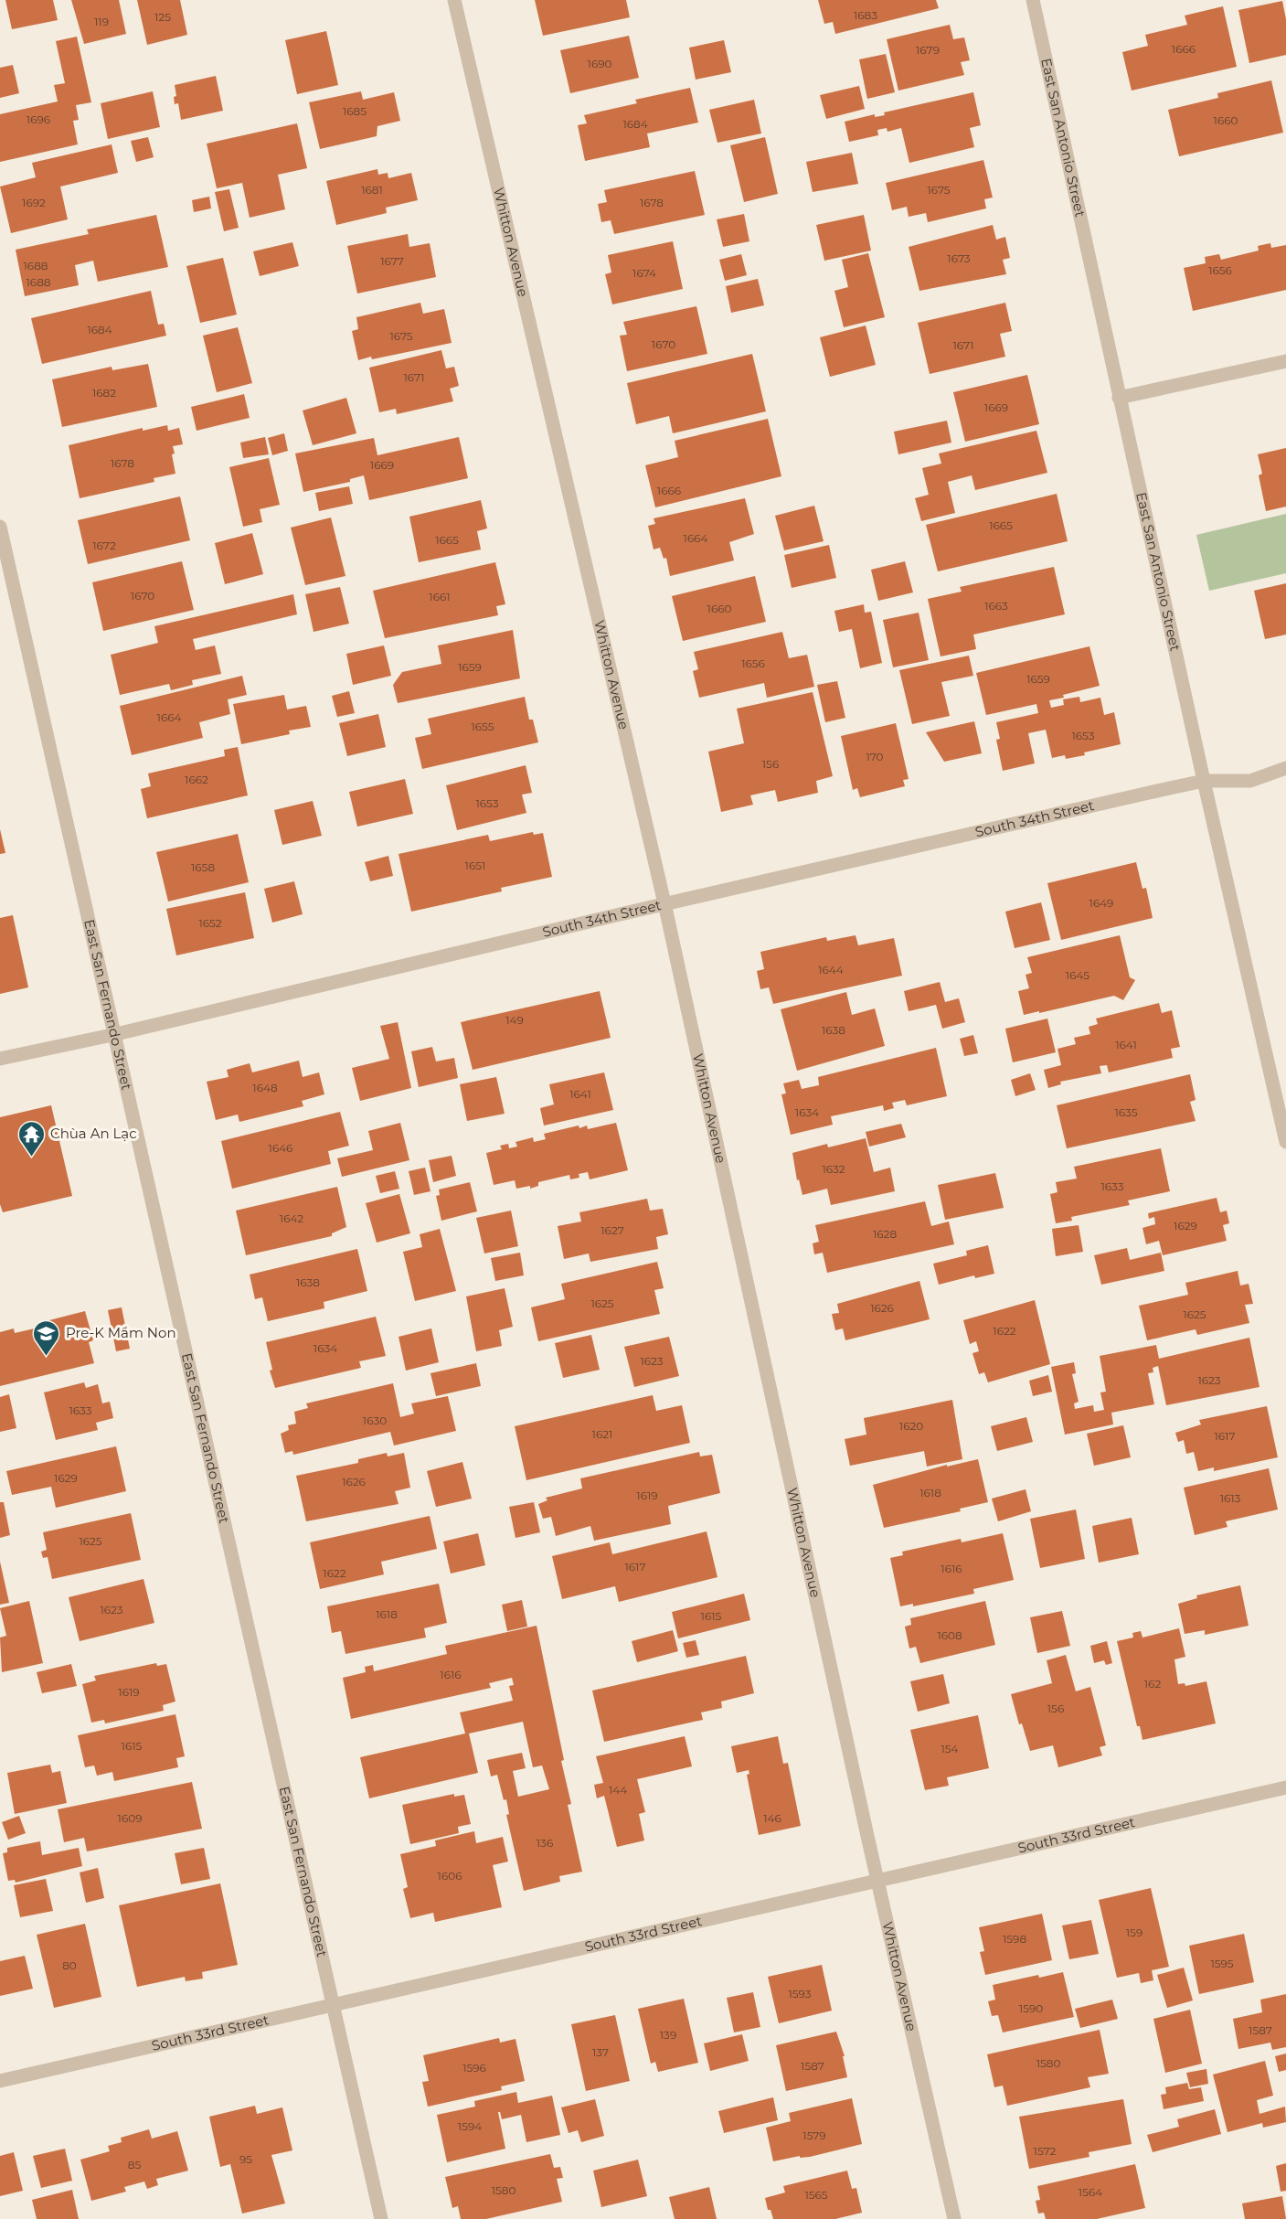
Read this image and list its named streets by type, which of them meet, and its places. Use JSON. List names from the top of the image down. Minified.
{"streets":{"street":["East San Antonio Street","Whitton Avenue","South 34th Street","East San Fernando Street","South 33rd Street"]},"crossings":[["East San Antonio Street","South 34th Street"],["Whitton Avenue","South 34th Street"],["Whitton Avenue","South 33rd Street"],["South 34th Street","East San Fernando Street"],["East San Fernando Street","South 33rd Street"]],"places":{"temple":["Chùa An Lạc"],"school or university":["Pre-K Mầm Non"]},"house_numbers":["1683","125","119","1666","1679","1690","1685","1696","1660","1684","1681","1675","1692","1678","1673","1677","1688","1656","1674","1688","1684","1675","1670","1671","1671","1682","1669","1678","1669","1666","1665","1664","1665","1672","1670","1661","1663","1660","1656","1659","1659","1664","1655","1653","170","156","1662","1653","1651","1658","1649","1652","1644","1645","149","1638","1641","1648","1641","1634","1635","1646","1632","1633","1642","1629","1627","1628","1638","1625","1626","1625","1622","1634","1623","1623","1633","1630","1620","1621","1617","1629","1626","1618","1619","1613","1625","1617","1616","1622","1623","1618","1615","1608","1616","162","1619","156","1615","154","144","1609","146","136","1606","159","1598","1595","80","1593","1590","1587","139","137","1580","1587","1596","1594","1579","1572","95","85","1580","1564","1565"]}
